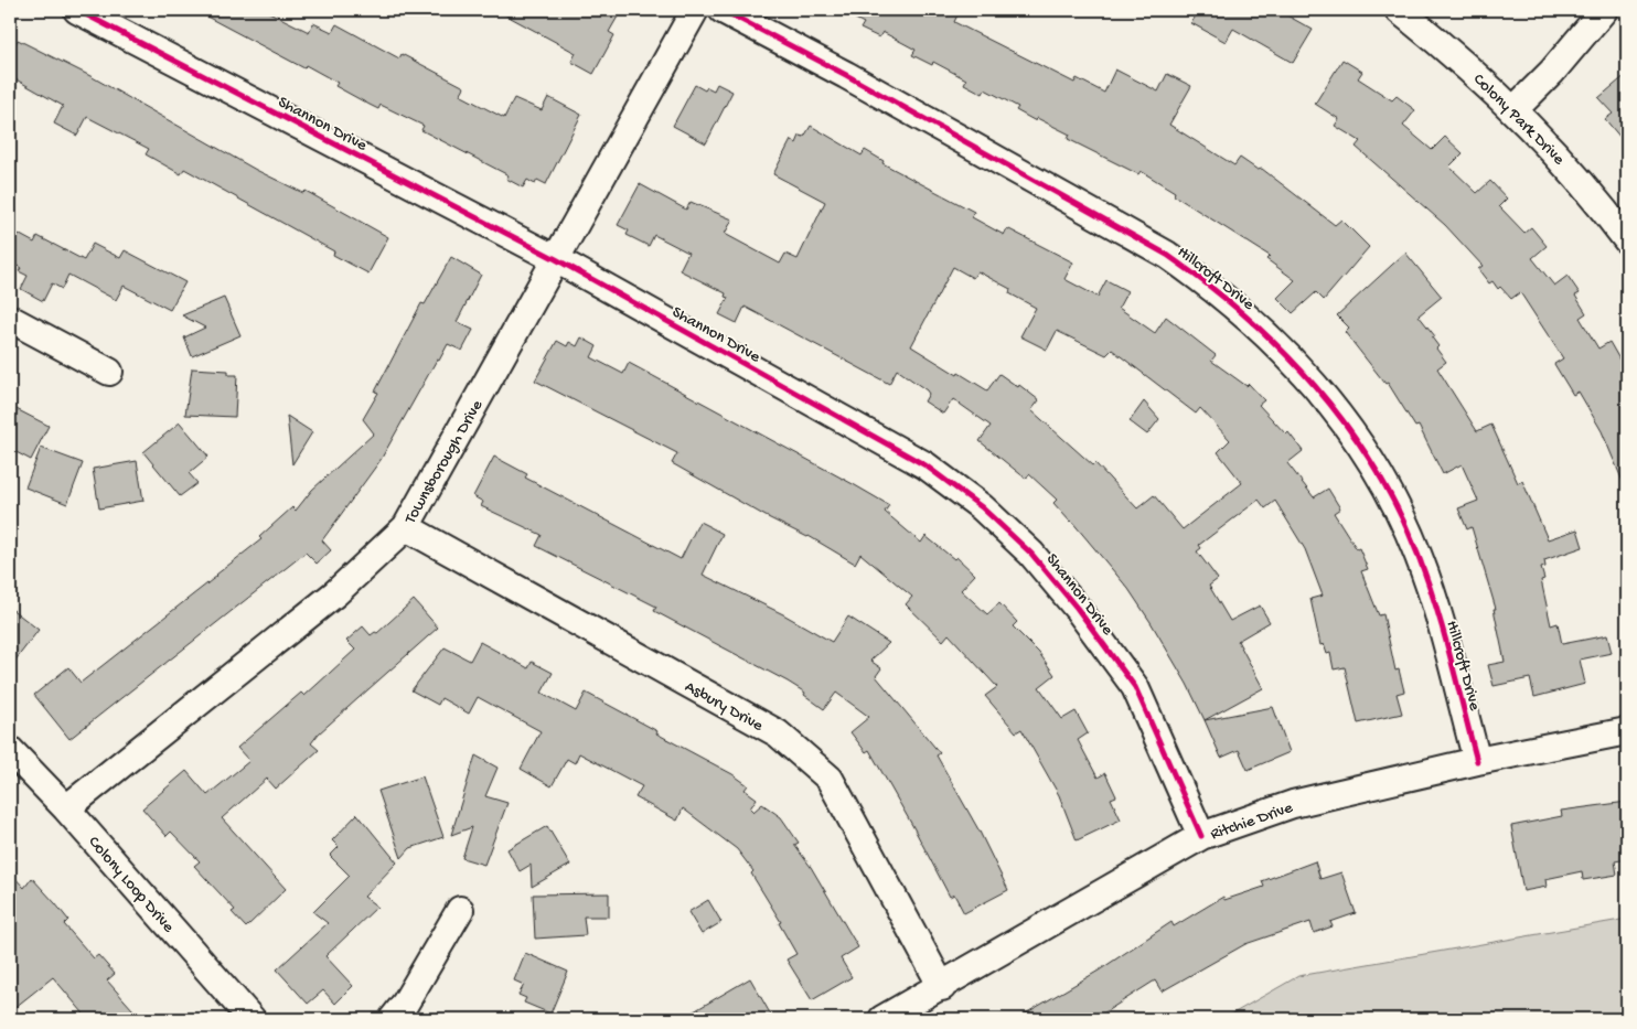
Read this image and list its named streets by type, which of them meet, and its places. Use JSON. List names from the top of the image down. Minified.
{"streets":{"street":["Colony Park Drive","Shannon Drive","Hillcroft Drive","Townsborough Drive","Asbury Drive","Ritchie Drive","Colony Loop Drive"]},"crossings":[["Shannon Drive","Townsborough Drive"],["Shannon Drive","Ritchie Drive"],["Hillcroft Drive","Ritchie Drive"],["Townsborough Drive","Asbury Drive"],["Townsborough Drive","Colony Loop Drive"],["Asbury Drive","Ritchie Drive"]]}
